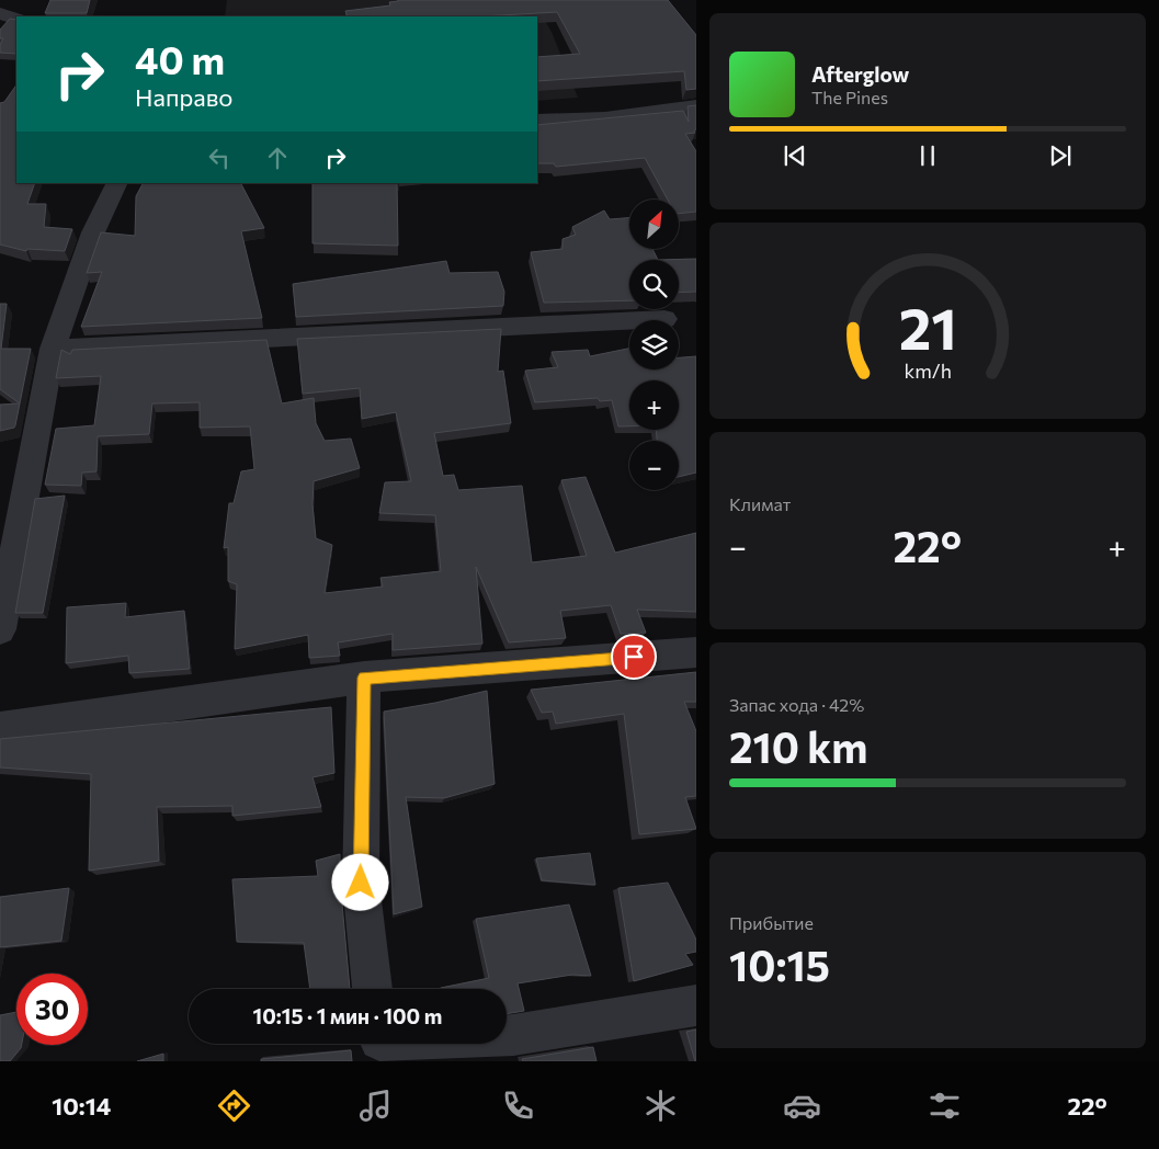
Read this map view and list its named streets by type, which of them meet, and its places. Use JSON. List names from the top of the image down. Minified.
{"north":"top right","page":{"turn":["40 m","Направо"],"song":["Afterglow","The Pines"],"map_buttons":["+","−"],"tile":["Климат",["Запас хода · 42%","210 km"],["Прибытие","10:15"]],"heat":["−","22°","+"],"limit":"30","trip":"10:15 · 1 мин · 100 m","tabs":["10:14","22°"],"gauge":["21","km/h"]}}
